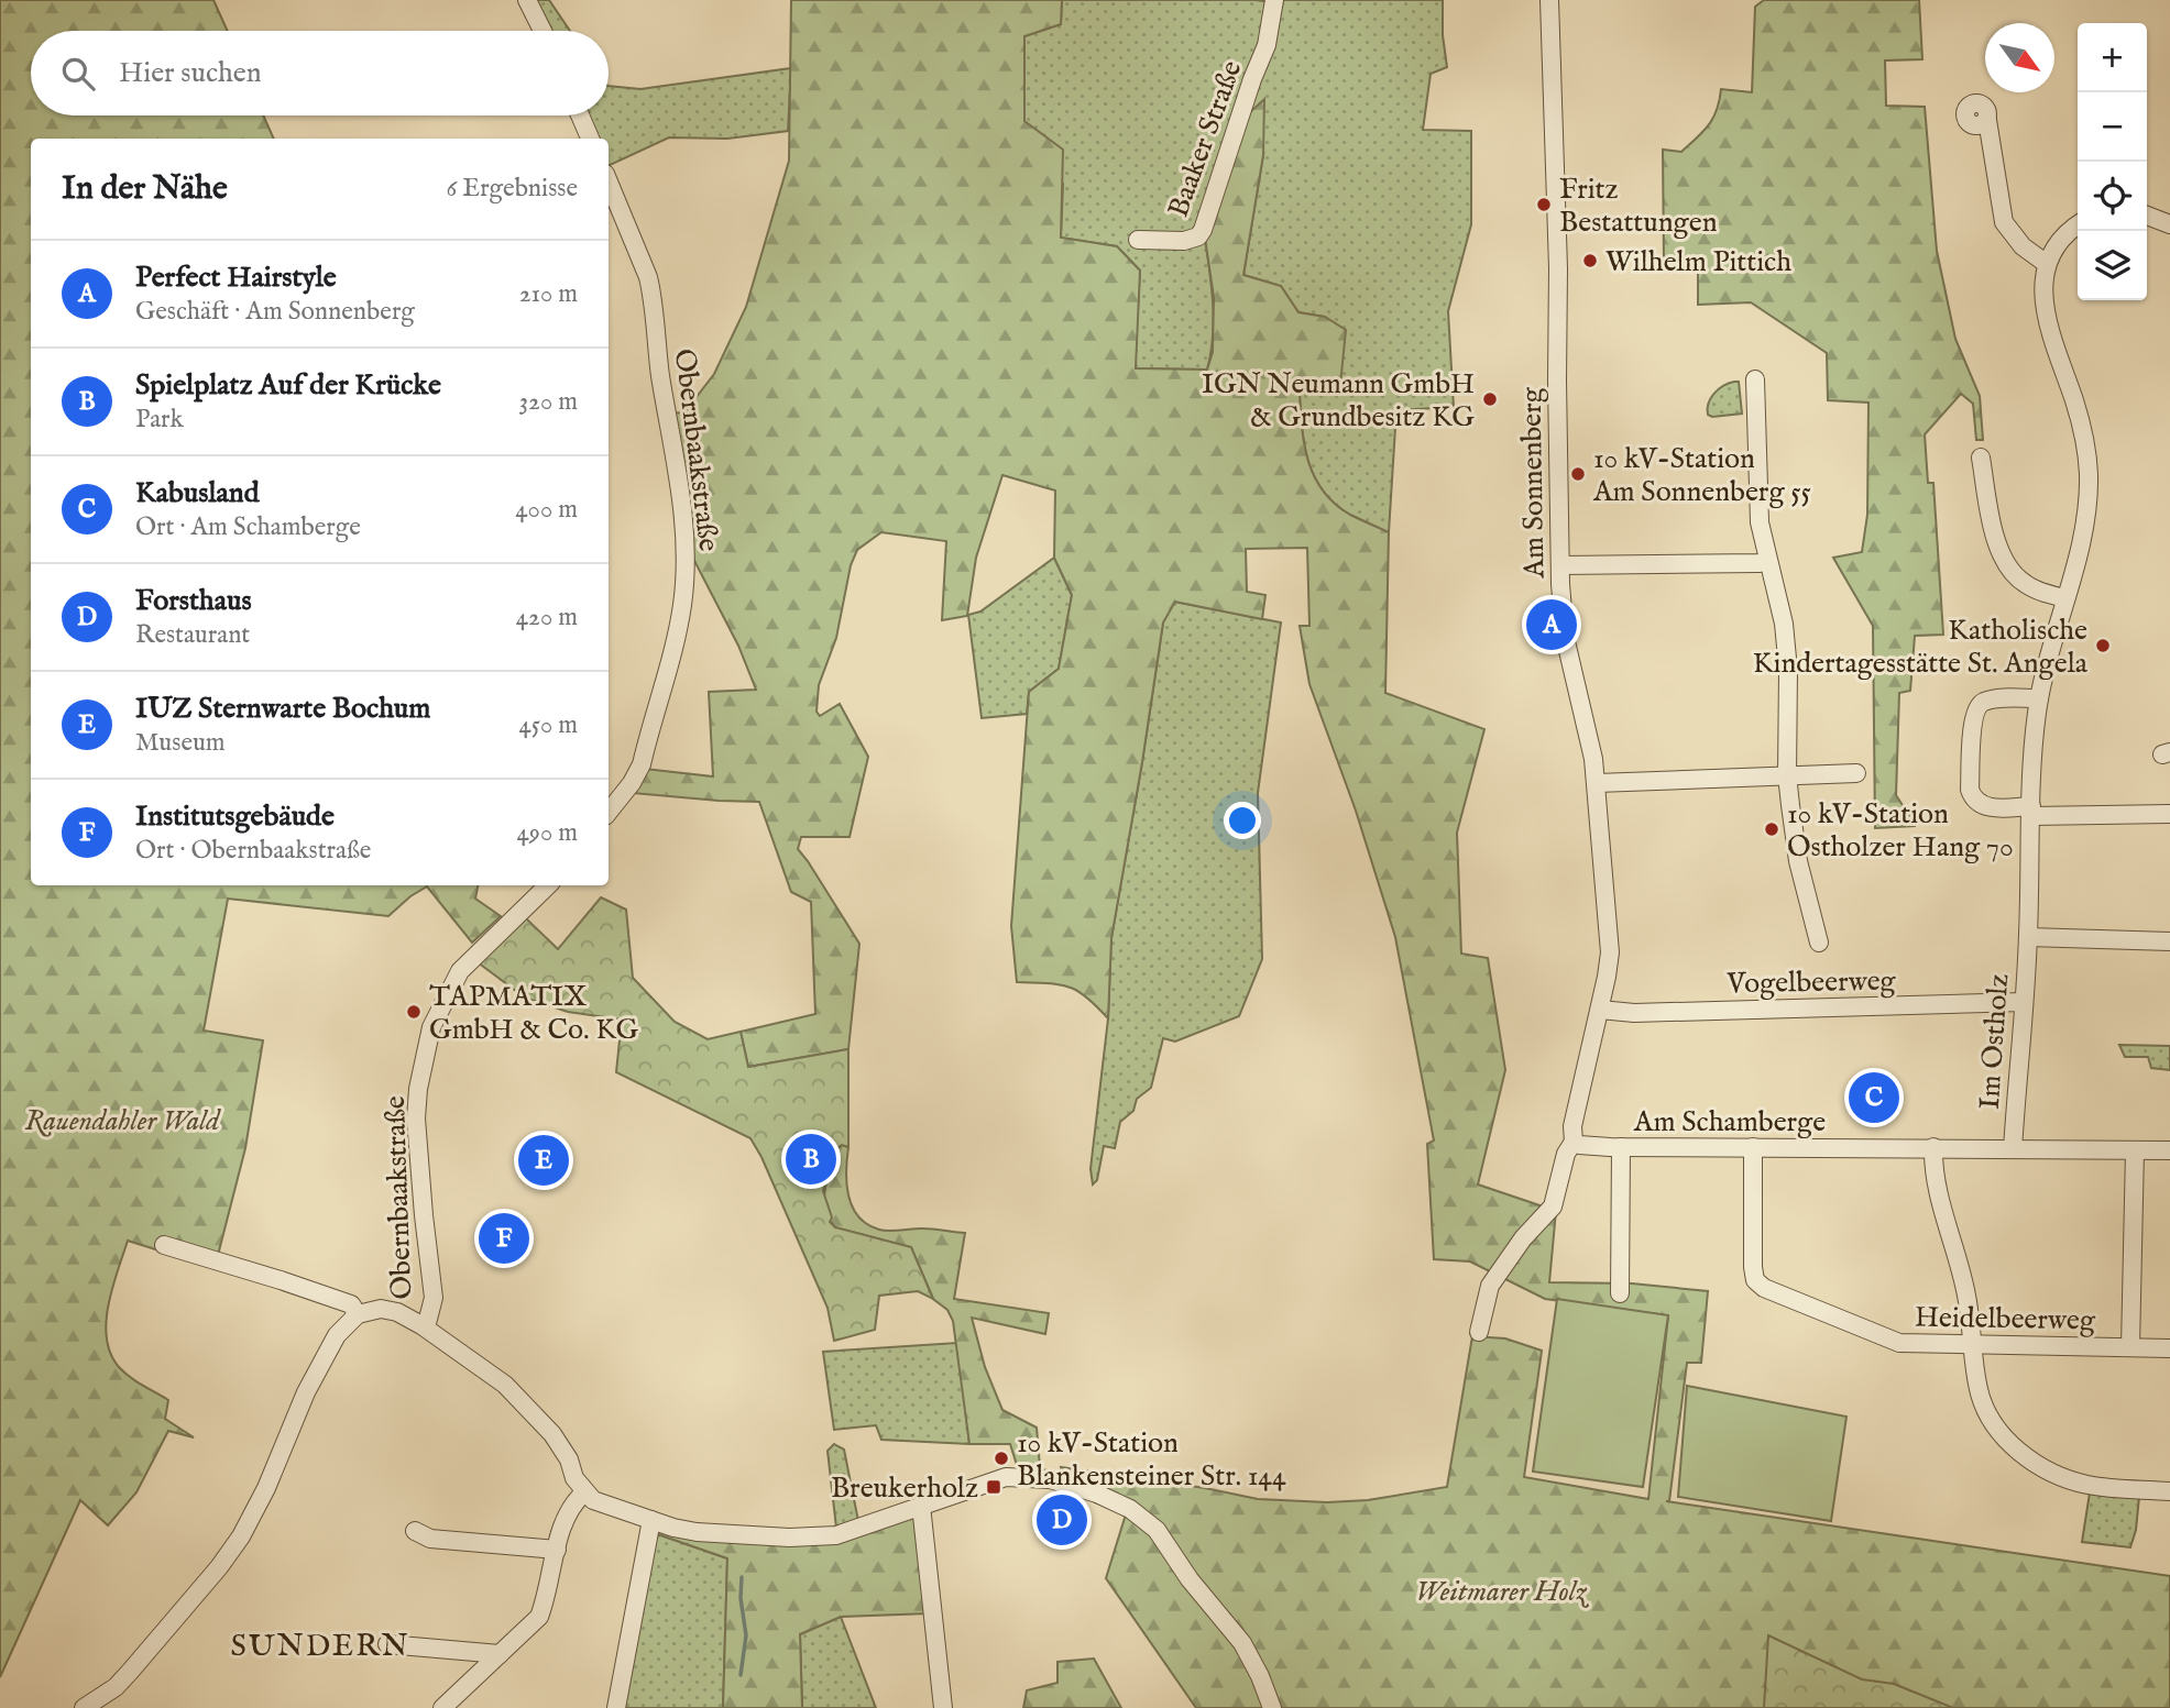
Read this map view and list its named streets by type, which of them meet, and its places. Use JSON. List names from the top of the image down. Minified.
{"streets":{"street":["Baaker Straße","Obernbaakstraße","Am Sonnenberg","Vogelbeerweg","Im Ostholz","Am Schamberge","Heidelbeerweg"]},"crossings":[["Am Sonnenberg","Vogelbeerweg"],["Vogelbeerweg","Im Ostholz"],["Im Ostholz","Am Schamberge"],["Am Schamberge","Heidelbeerweg"]],"districts":["SUNDERN"],"parks":["Rauendahler Wald","Weitmarer Holz"],"places":{"other":["Fritz Bestattungen","Wilhelm Pittich","IGN Neumann GmbH & Grundbesitz KG","10 kV-Station Am Sonnenberg 55","Katholische Kindertagesstätte St. Angela","10 kV-Station Ostholzer Hang 70","TAPMATIX GmbH & Co. KG","10 kV-Station Blankensteiner Str. 144"],"transit":["Breukerholz"]},"north":"bottom right","page":{"map_buttons":["+","−"],"search":"Hier suchen","heading":["In der Nähe","6 Ergebnisse"],"list":[{"mark":"A","name":"Perfect Hairstyle","note":"Geschäft · Am Sonnenberg","value":"210 m"},{"mark":"B","name":"Spielplatz Auf der Krücke","note":"Park","value":"320 m"},{"mark":"C","name":"Kabusland","note":"Ort · Am Schamberge","value":"400 m"},{"mark":"D","name":"Forsthaus","note":"Restaurant","value":"420 m"},{"mark":"E","name":"IUZ Sternwarte Bochum","note":"Museum","value":"450 m"},{"mark":"F","name":"Institutsgebäude","note":"Ort · Obernbaakstraße","value":"490 m"}],"pins":["A","C","B","E","F","D"]}}
